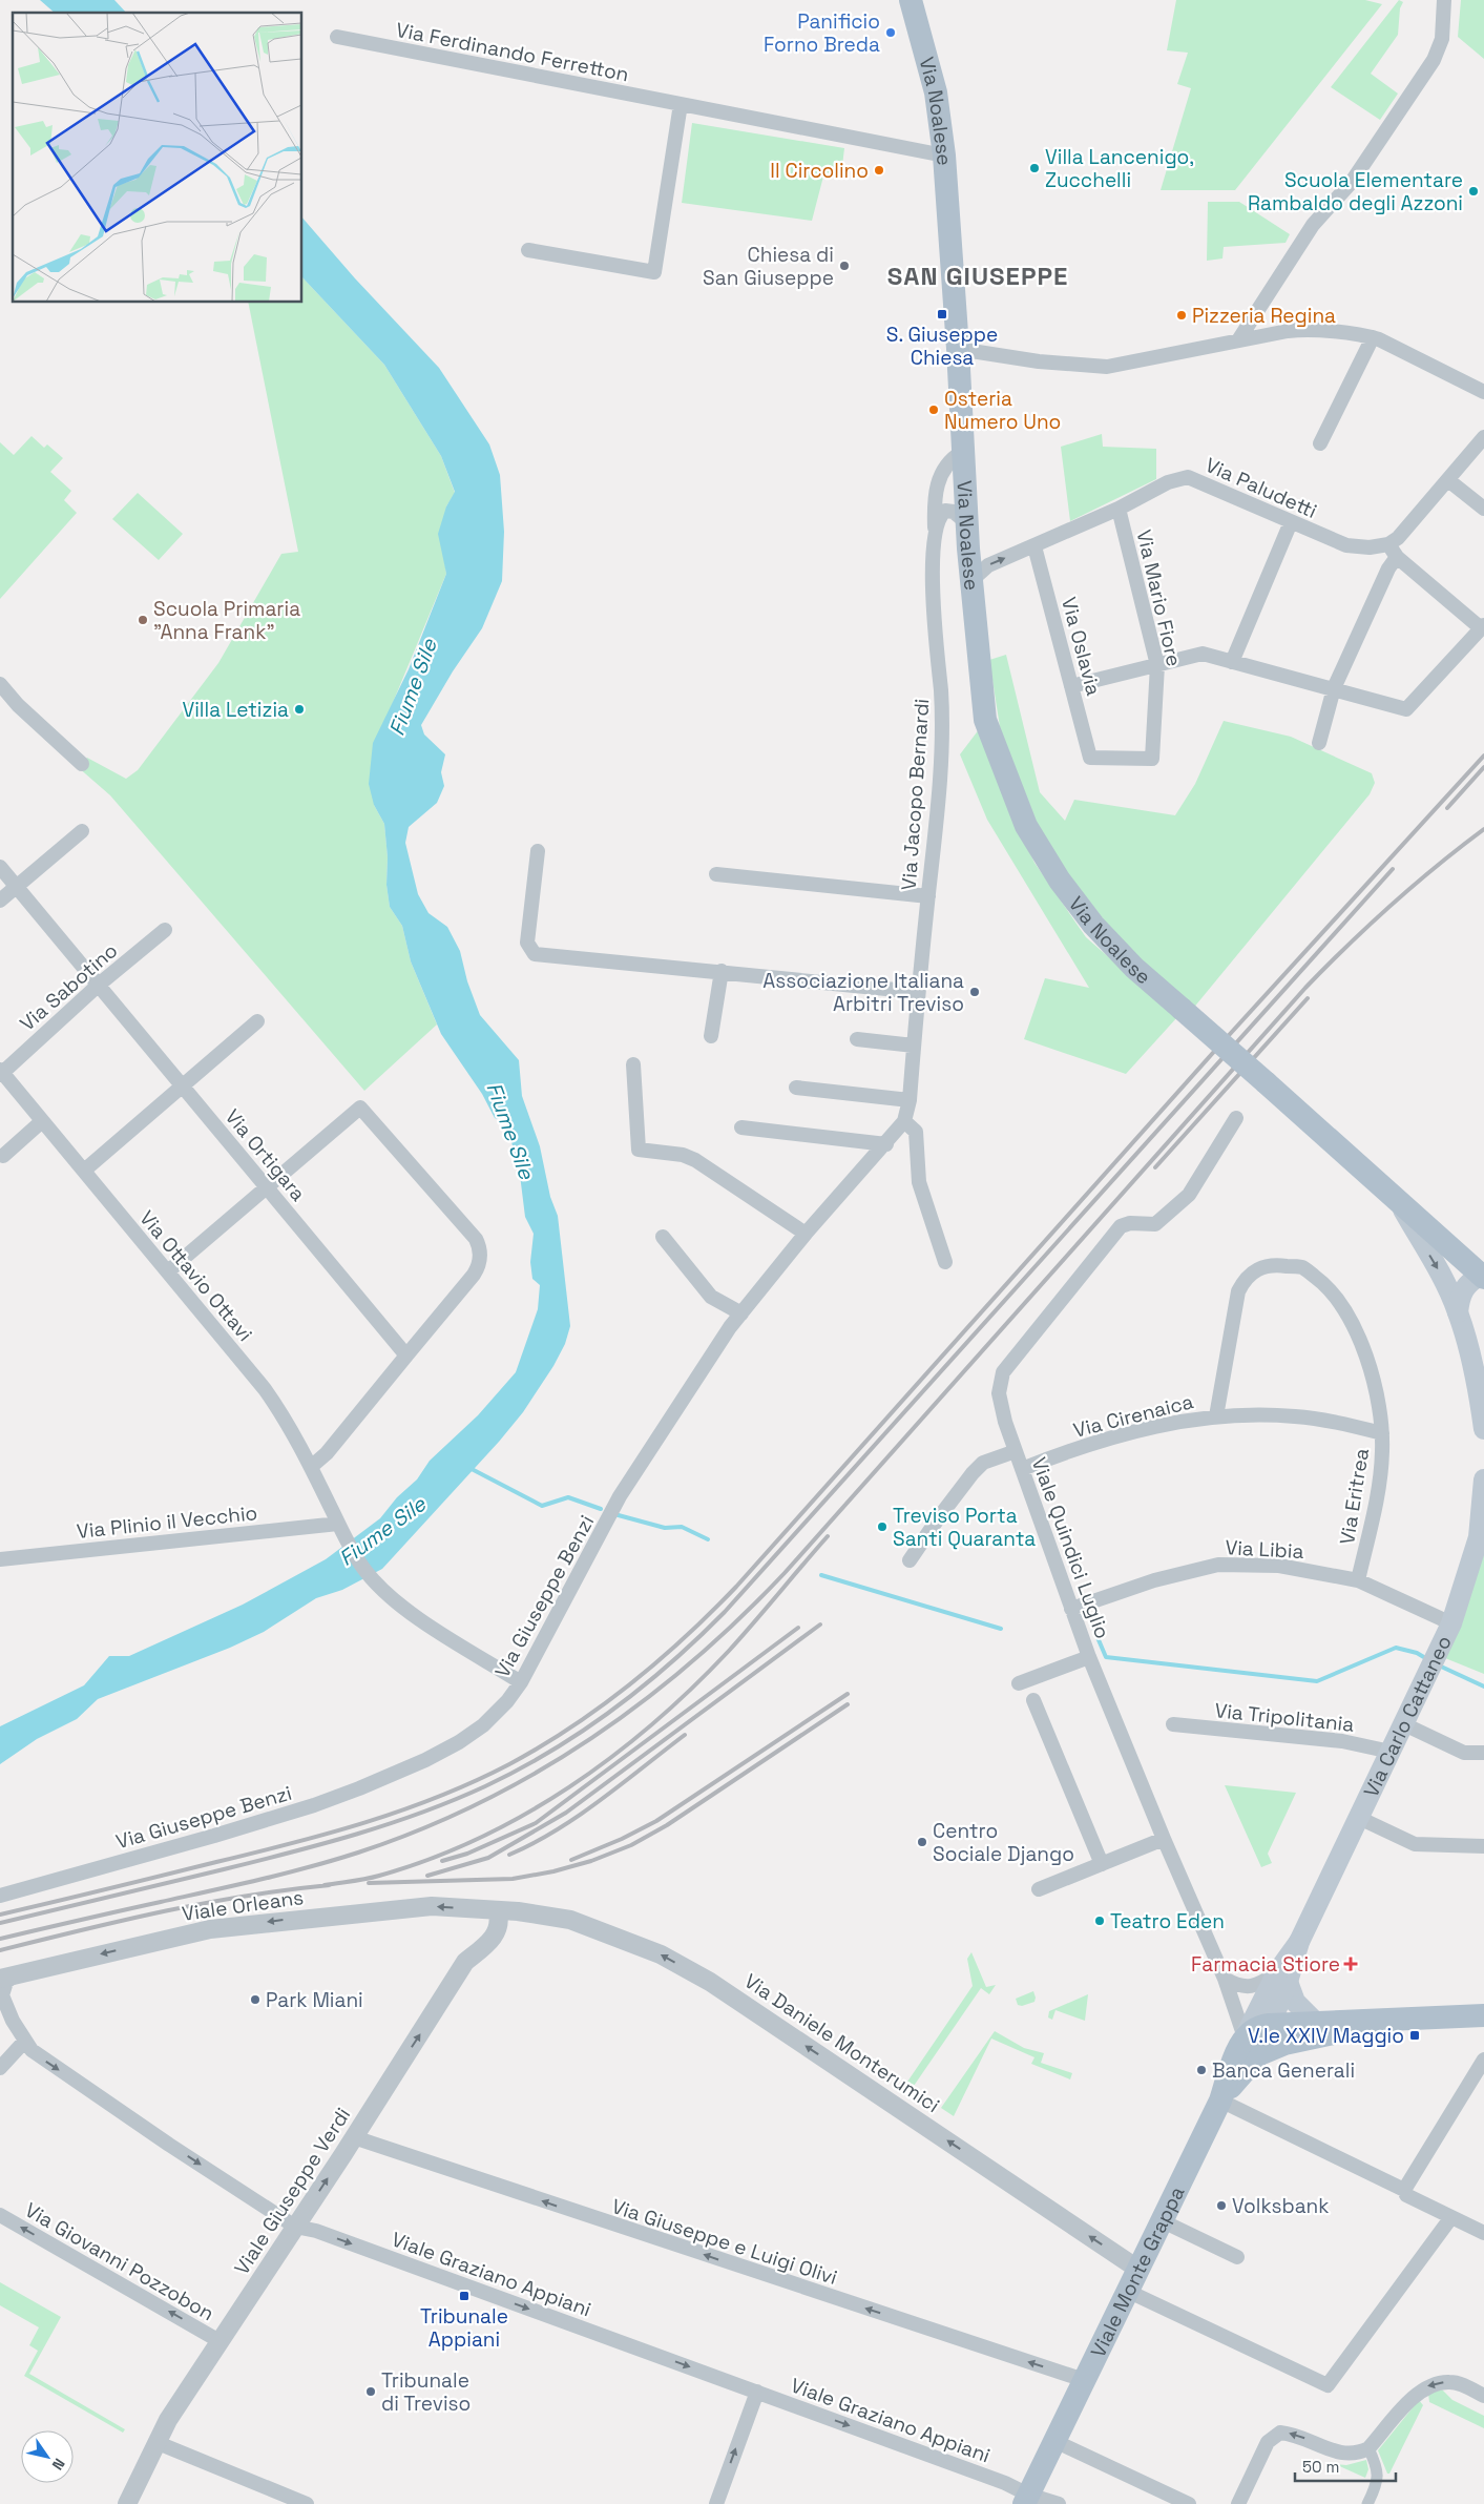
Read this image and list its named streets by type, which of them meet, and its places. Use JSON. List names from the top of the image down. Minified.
{"streets":{"main road":["Via Noalese","Via Carlo Cattaneo","Viale Monte Grappa"],"street":["Via Ferdinando Ferretton","Via Paludetti","Via Mario Fiore","Via Oslavia","Via Jacopo Bernardi","Via Sabotino","Via Ortigara","Via Ottavio Ottavi","Via Cirenaica","Via Eritrea","Via Plinio il Vecchio","Viale Quindici Luglio","Via Libia","Via Giuseppe Benzi","Via Tripolitania","Viale Orleans","Via Daniele Monterumici","Viale Giuseppe Verdi","Via Giuseppe e Luigi Olivi","Via Giovanni Pozzobon","Viale Graziano Appiani"]},"crossings":[["Via Ferdinando Ferretton","Via Noalese"],["Via Noalese","Via Paludetti"],["Via Noalese","Via Jacopo Bernardi"],["Via Paludetti","Via Mario Fiore"],["Via Paludetti","Via Oslavia"],["Via Mario Fiore","Via Oslavia"],["Via Jacopo Bernardi","Via Giuseppe Benzi"],["Via Sabotino","Via Ortigara"],["Via Sabotino","Via Ottavio Ottavi"],["Via Ottavio Ottavi","Via Plinio il Vecchio"],["Via Ottavio Ottavi","Via Giuseppe Benzi"],["Via Cirenaica","Via Eritrea"],["Via Cirenaica","Viale Quindici Luglio"],["Via Eritrea","Via Libia"],["Viale Quindici Luglio","Via Libia"],["Viale Quindici Luglio","Via Carlo Cattaneo"],["Viale Quindici Luglio","Viale Monte Grappa"],["Via Libia","Via Carlo Cattaneo"],["Via Carlo Cattaneo","Via Tripolitania"],["Viale Orleans","Via Daniele Monterumici"],["Viale Orleans","Viale Giuseppe Verdi"],["Viale Orleans","Viale Graziano Appiani"],["Via Daniele Monterumici","Viale Giuseppe Verdi"],["Via Daniele Monterumici","Viale Monte Grappa"],["Viale Giuseppe Verdi","Via Giuseppe e Luigi Olivi"],["Viale Giuseppe Verdi","Via Giovanni Pozzobon"],["Viale Giuseppe Verdi","Viale Graziano Appiani"],["Via Giuseppe e Luigi Olivi","Viale Monte Grappa"],["Viale Monte Grappa","Viale Graziano Appiani"]],"one_way":["Viale Orleans","Via Daniele Monterumici","Viale Giuseppe Verdi","Via Giuseppe e Luigi Olivi","Via Giovanni Pozzobon","Viale Graziano Appiani"],"districts":["SAN GIUSEPPE"],"water":["Fiume Sile"],"places":{"other":["Panificio Forno Breda","Villa Lancenigo, Zucchelli","Il Circolino","Scuola Elementare Rambaldo degli Azzoni","Chiesa di San Giuseppe","Pizzeria Regina","Osteria Numero Uno","Scuola Primaria \"Anna Frank\"","Villa Letizia","Associazione Italiana Arbitri Treviso","Treviso Porta Santi Quaranta","Centro Sociale Django","Teatro Eden","Park Miani","Banca Generali","Volksbank","Tribunale di Treviso"],"transit":["S. Giuseppe Chiesa","V.le XXIV Maggio","Tribunale Appiani"],"health":["Farmacia Stiore"]},"scale_bar":"50 m","north":"bottom right"}
